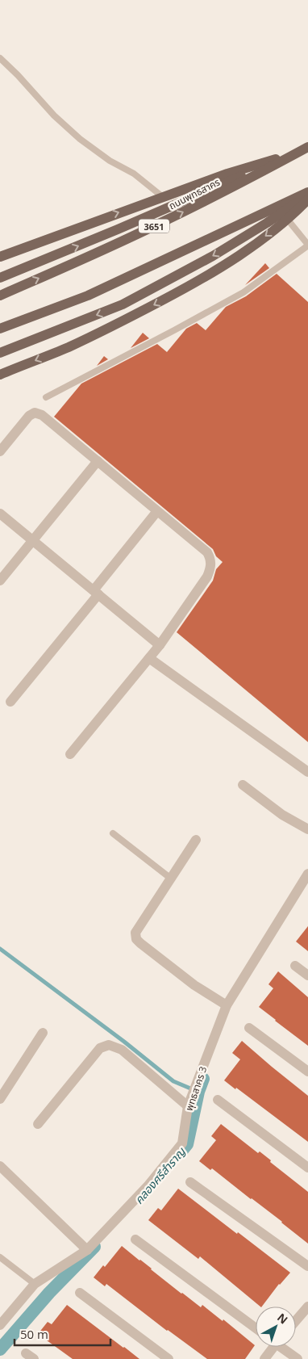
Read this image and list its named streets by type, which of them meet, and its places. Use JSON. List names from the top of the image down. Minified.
{"streets":{"main road":["ถนนพุทธสาคร","3651"],"street":["พุทธสาคร 3"]},"water":["คลองศรีสำราญ"],"scale_bar":"50 m","north":"top right"}
